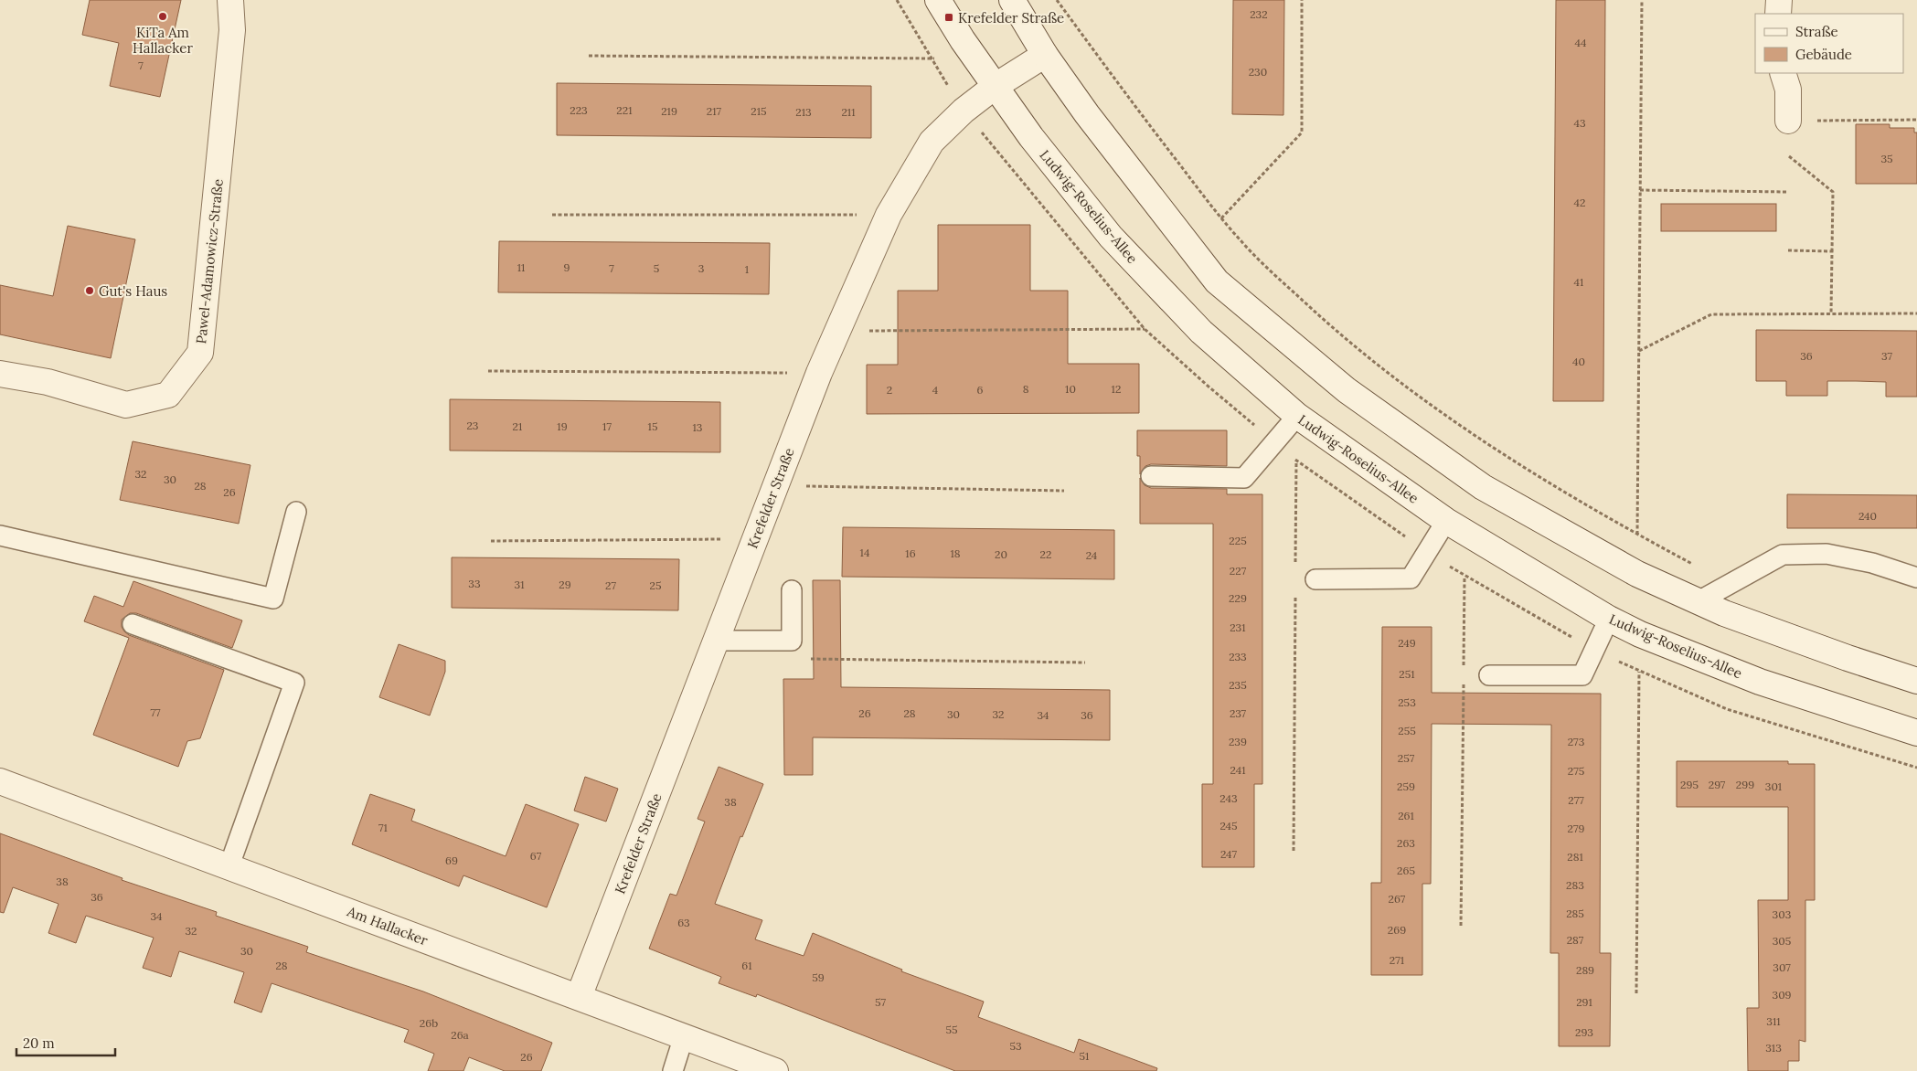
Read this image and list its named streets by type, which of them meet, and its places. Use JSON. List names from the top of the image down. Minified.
{"streets":{"street":["Ludwig-Roselius-Allee","Pawel-Adamowicz-Straße","Krefelder Straße","Am Hallacker"]},"crossings":[["Ludwig-Roselius-Allee","Krefelder Straße"],["Krefelder Straße","Am Hallacker"]],"places":{"other":["KiTa Am Hallacker","Gut's Haus"],"transit":["Krefelder Straße"]},"house_numbers":["232","44","7","230","223","221","219","217","215","213","211","43","35","42","11","9","7","5","3","1","41","36","37","40","8","10","12","2","4","6","23","21","19","17","15","13","32","30","28","26","240","225","14","16","18","20","22","24","227","33","31","29","27","25","229","231","249","233","251","235","253","77","26","28","237","30","32","34","36","255","239","273","257","241","275","295","297","299","259","301","243","277","38","261","245","71","279","263","247","67","281","69","265","38","283","36","267","285","303","34","63","269","32","287","305","30","271","28","61","307","289","59","309","57","291","311","26b","55","293","26a","53","313","51","26"],"legend":["Straße","Gebäude"],"scale_bar":"20 m"}
